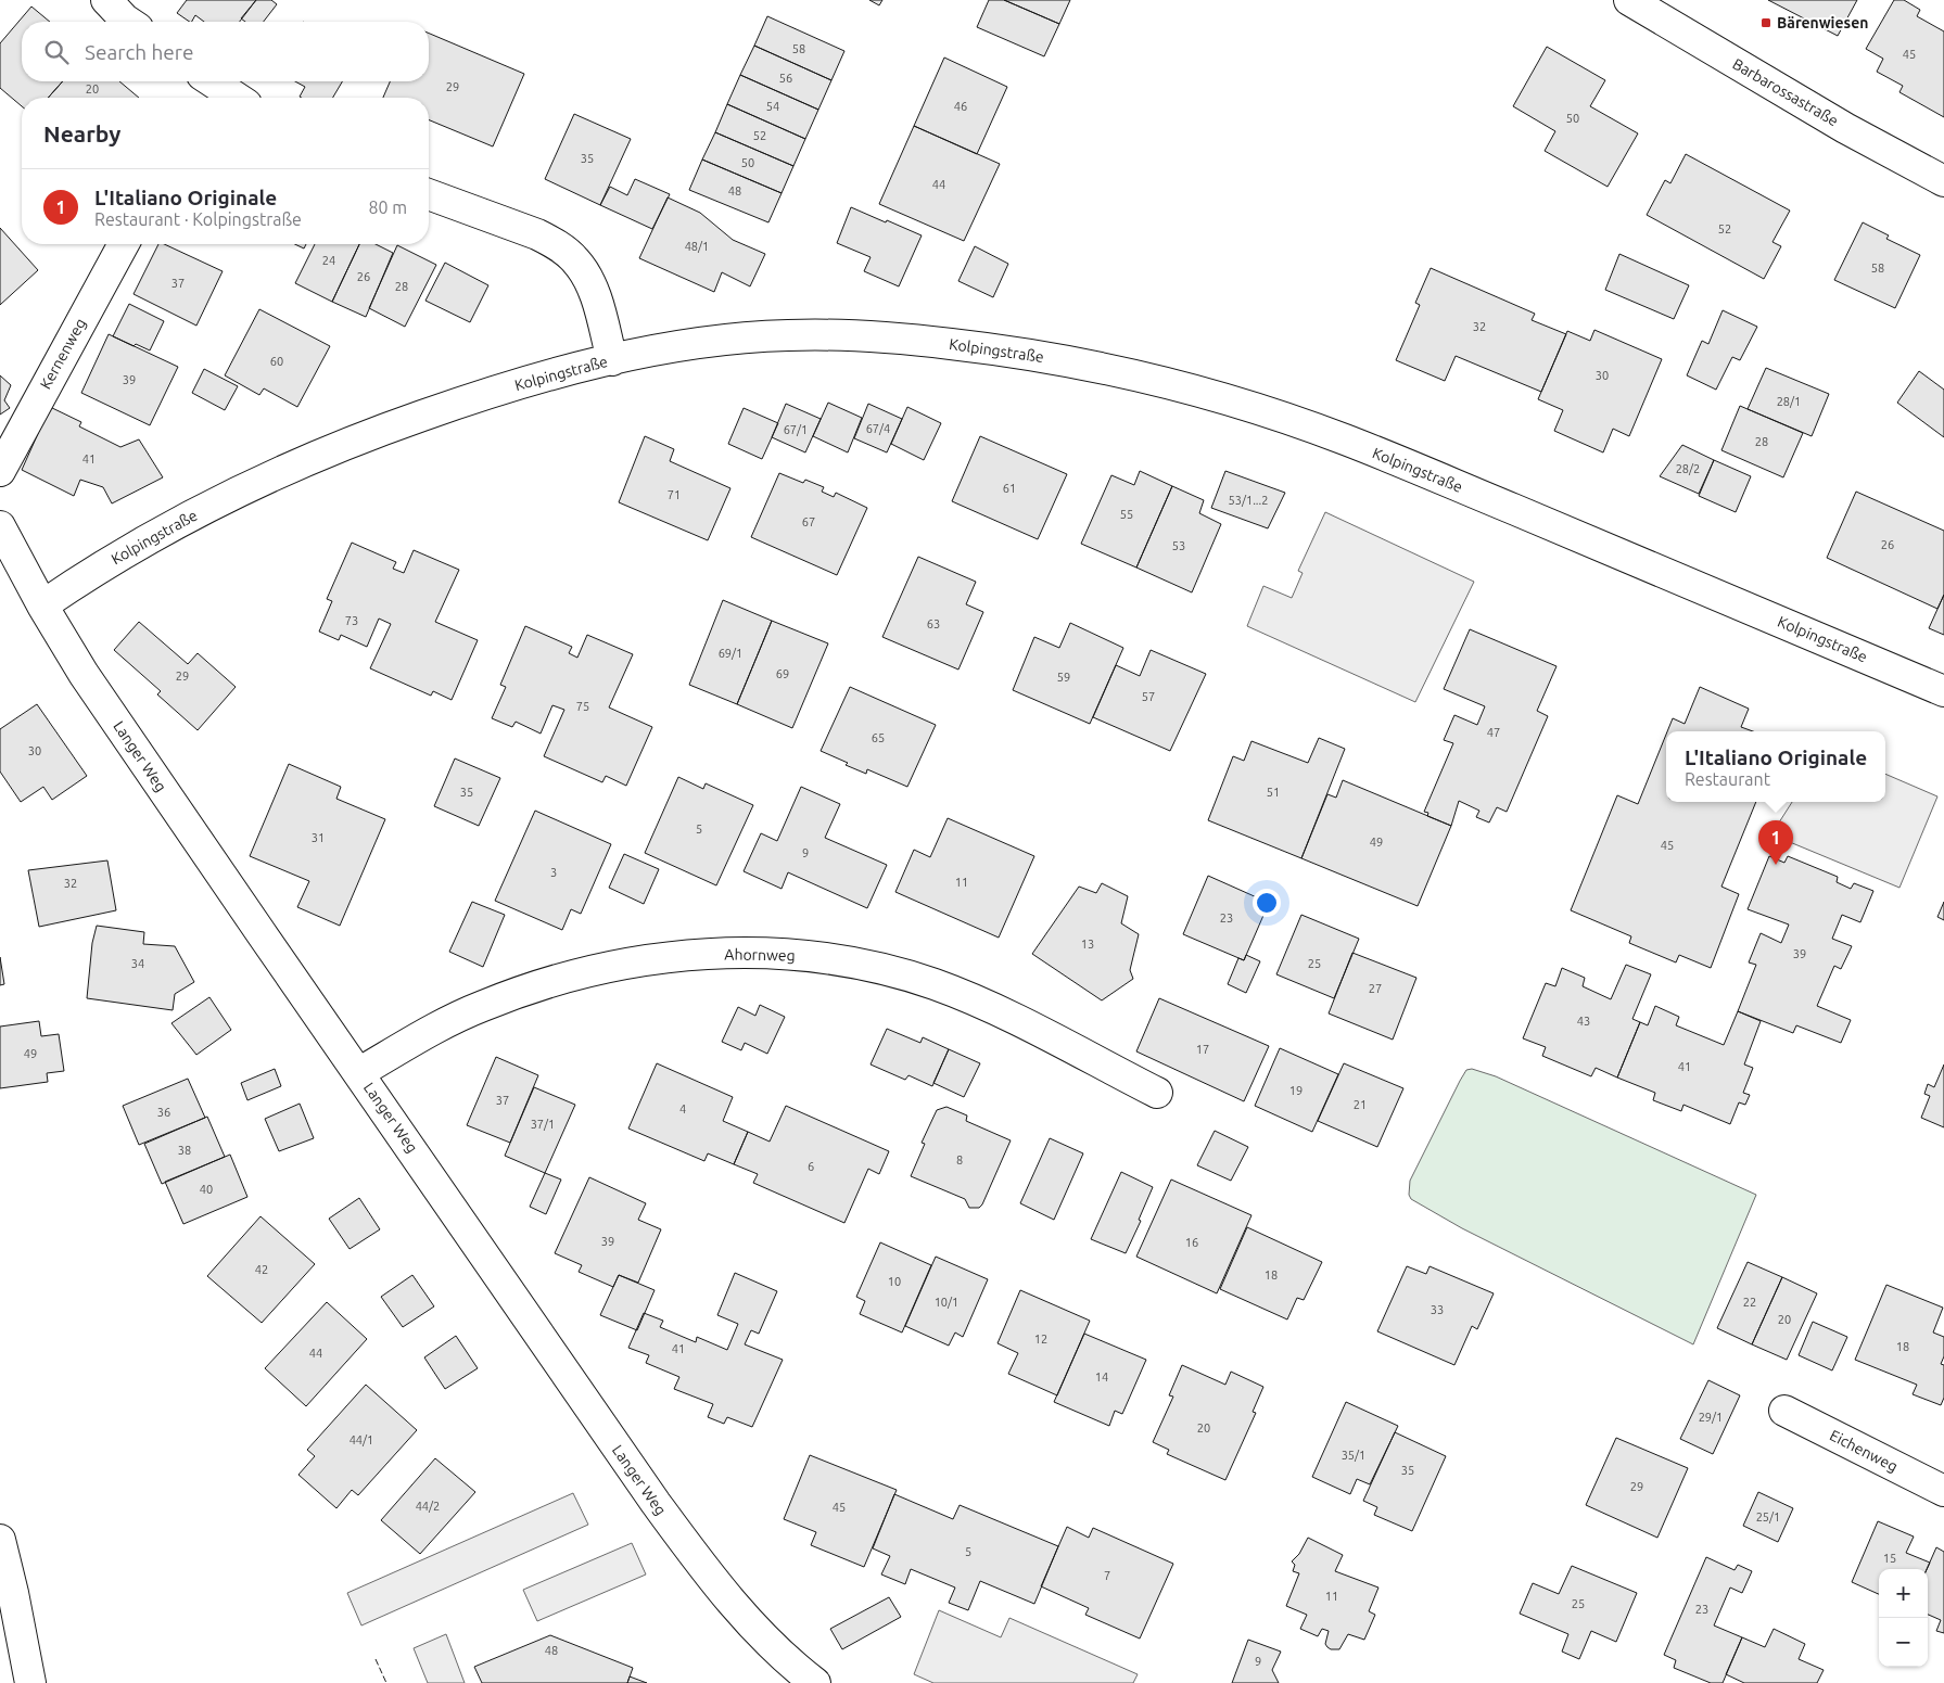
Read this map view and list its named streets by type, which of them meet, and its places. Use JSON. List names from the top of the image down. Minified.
{"streets":{"street":["Barbarossastraße","Kolpingstraße","Kernenweg","Langer Weg","Ahornweg","Eichenweg"]},"crossings":[["Kolpingstraße","Langer Weg"],["Langer Weg","Ahornweg"]],"places":{"transit":["Bärenwiesen"]},"house_numbers":["58","45","56","29","20","54","46","50","52","35","50","44","48","52","48/1","24","58","26","37","28","32","60","30","39","28/1","67/4","67/1","28","41","28/2","61","71","53/1...2","55","67","26","53","73","63","69/1","69","29","59","57","75","47","65","30","35","51","5","31","49","45","9","3","11","32","23","13","39","34","25","27","43","17","49","41","19","37","21","4","36","37/1","38","8","6","40","39","16","42","18","10","10/1","22","33","20","12","18","41","44","14","29/1","20","44/1","35/1","35","29","44/2","45","25/1","5","15","7","11","25","23","48","9"],"page":{"search":"Search here","heading":"Nearby","list":[{"mark":"1","name":"L'Italiano Originale","note":"Restaurant · Kolpingstraße","value":"80 m"}],"popup":["L'Italiano Originale","Restaurant"],"pins":"1","map_buttons":["+","−"]}}
